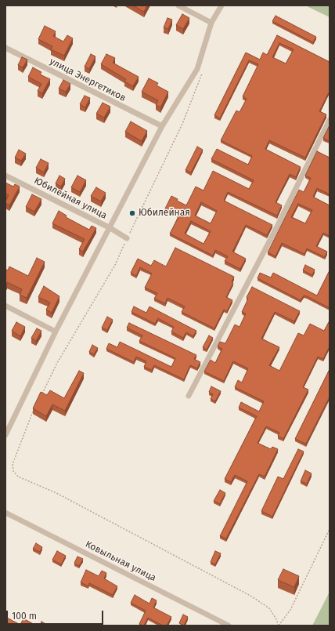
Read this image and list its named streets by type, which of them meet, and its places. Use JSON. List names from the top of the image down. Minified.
{"streets":{"street":["улица Энергетиков","Юбилейная улица","Ковыльная улица"]},"places":["Юбилейная"],"scale_bar":"100 m"}
